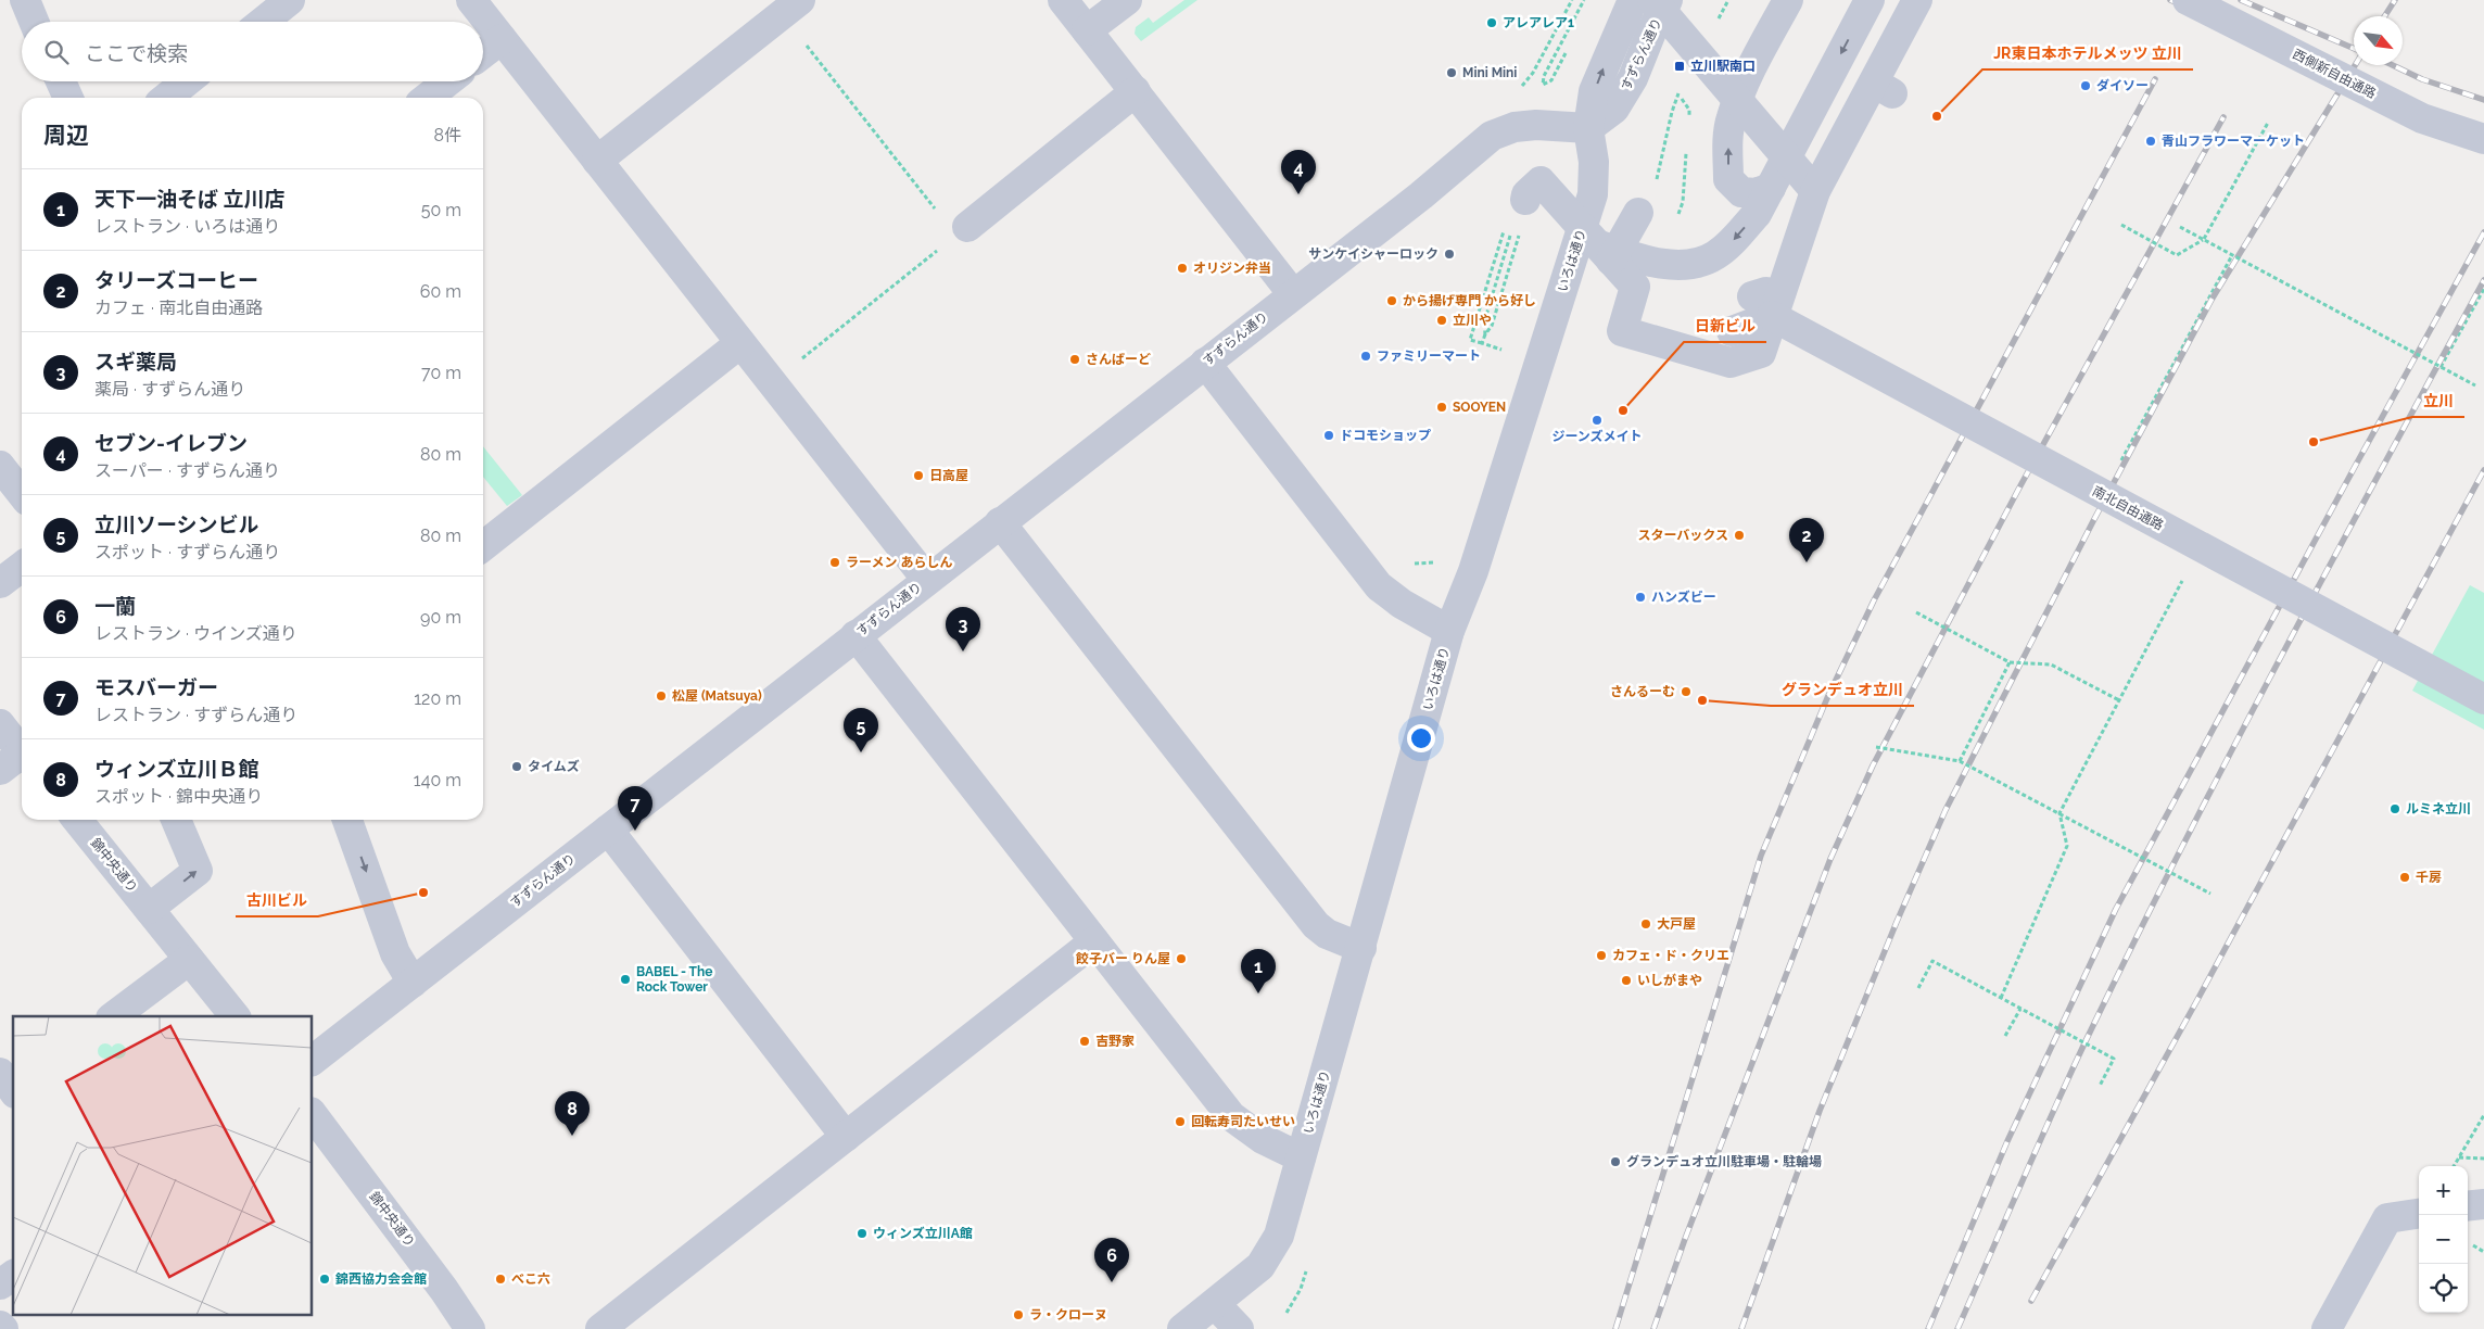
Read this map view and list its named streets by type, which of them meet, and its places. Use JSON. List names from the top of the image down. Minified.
{"streets":{"street":["すずらん通り","西側新自由通路","いろは通り","南北自由通路","錦中央通り"]},"crossings":[["すずらん通り","いろは通り"]],"places":{"other":["アレアレア1","Mini Mini","ダイソー","JR東日本ホテルメッツ 立川","青山フラワーマーケット","サンケイシャーロック","オリジン弁当","から揚げ専門 から好し","立川や","ファミリーマート","さんばーど","SOOYEN","日新ビル","ジーンズメイト","ドコモショップ","立川","日高屋","スターバックス","ラーメン あらしん","ハンズビー","さんるーむ","松屋 (Matsuya)","グランデュオ立川","タイムズ","ルミネ立川","千房","古川ビル","大戸屋","カフェ・ド・クリエ","餃子バー りん屋","BABEL - The Rock Tower","いしがまや","吉野家","回転寿司たいせい","グランデュオ立川駐車場・駐輪場","ウィンズ立川A館","錦西協力会会館","べこ六","ラ・クローヌ"],"transit":["立川駅南口"]},"north":"bottom right","page":{"search":"ここで検索","heading":["周辺","8件"],"pins":["4","2","3","5","7","1","8","6"],"list":[{"mark":"1","name":"天下一油そば 立川店","note":"レストラン · いろは通り","value":"50 m"},{"mark":"2","name":"タリーズコーヒー","note":"カフェ · 南北自由通路","value":"60 m"},{"mark":"3","name":"スギ薬局","note":"薬局 · すずらん通り","value":"70 m"},{"mark":"4","name":"セブン-イレブン","note":"スーパー · すずらん通り","value":"80 m"},{"mark":"5","name":"立川ソーシンビル","note":"スポット · すずらん通り","value":"80 m"},{"mark":"6","name":"一蘭","note":"レストラン · ウインズ通り","value":"90 m"},{"mark":"7","name":"モスバーガー","note":"レストラン · すずらん通り","value":"120 m"},{"mark":"8","name":"ウィンズ立川Ｂ館","note":"スポット · 錦中央通り","value":"140 m"}],"map_buttons":["+","−"]}}
